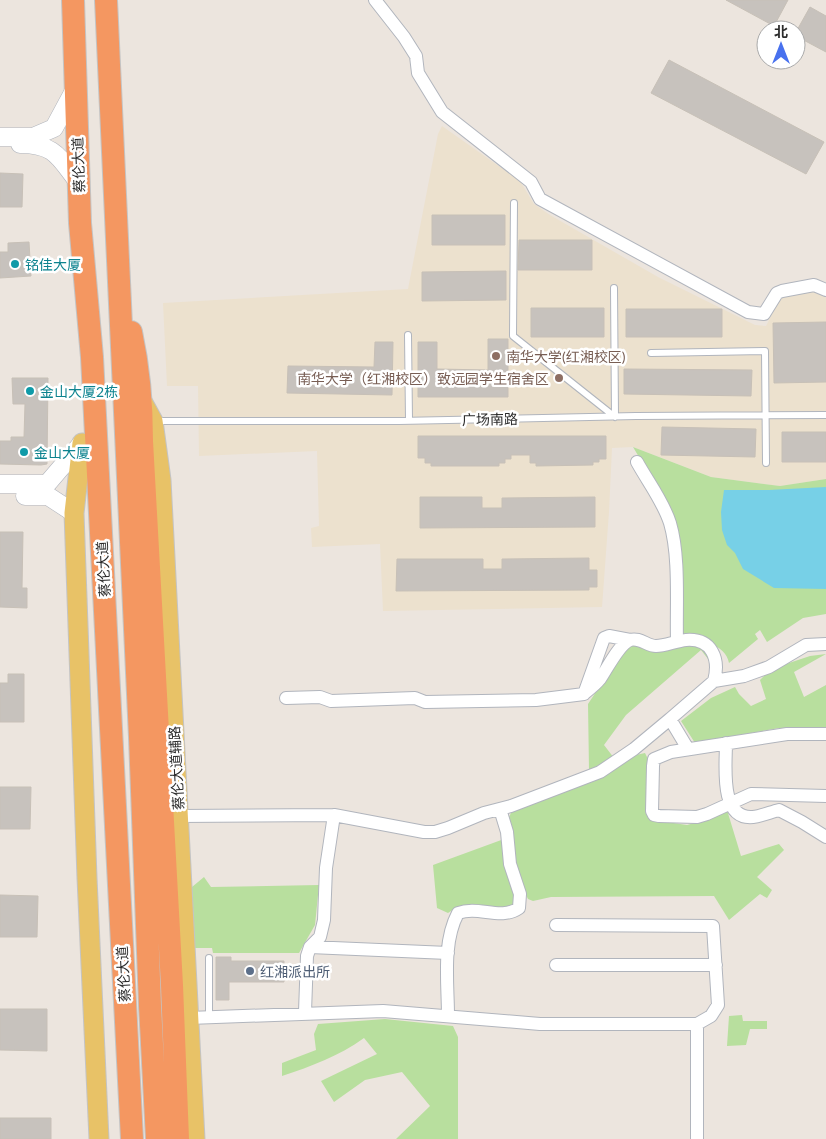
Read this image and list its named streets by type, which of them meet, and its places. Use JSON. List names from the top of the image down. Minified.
{"streets":{"highway":["蔡伦大道"],"main road":["蔡伦大道辅路"],"lane":["广场南路"]},"crossings":[["广场南路","蔡伦大道辅路"]],"places":["铭佳大厦","南华大学(红湘校区)","南华大学（红湘校区）致远园学生宿舍区","金山大厦2栋","金山大厦","红湘派出所"],"north":"top"}
